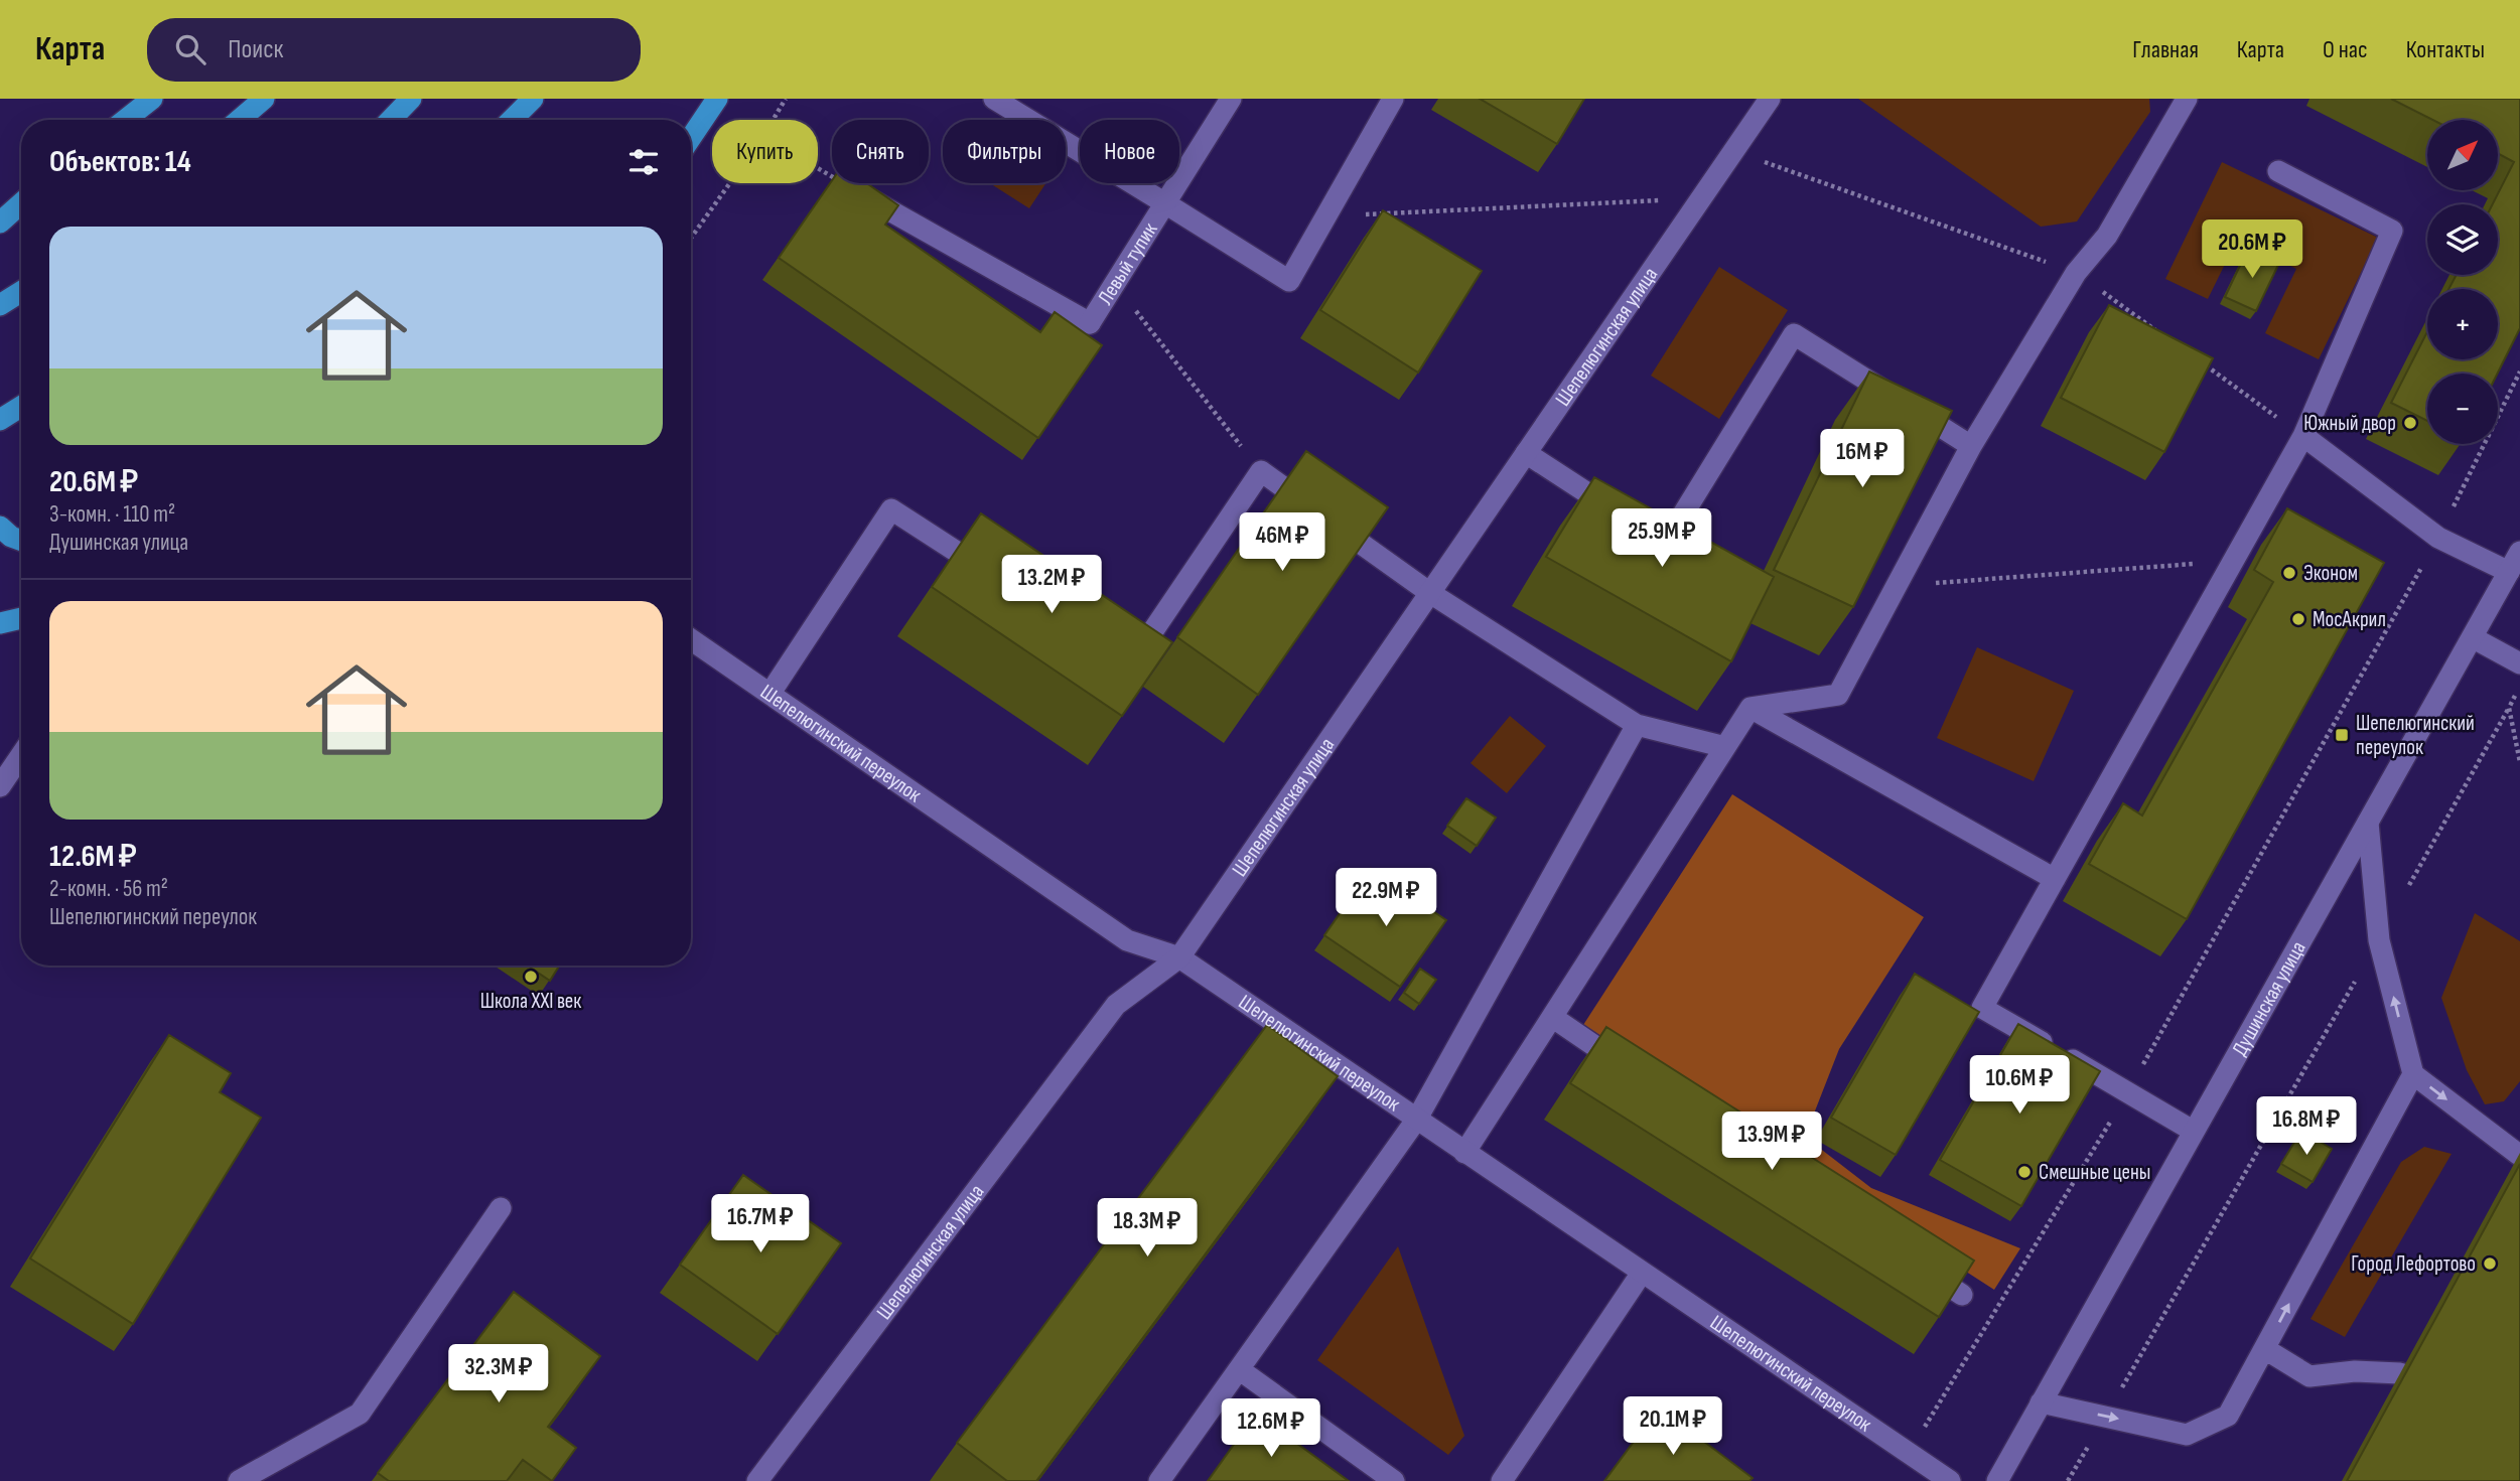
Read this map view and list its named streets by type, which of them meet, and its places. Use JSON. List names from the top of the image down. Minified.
{"streets":{"street":["Левый тупик","Шепелюгинская улица","Шепелюгинский переулок","Душинская улица"]},"crossings":[["Шепелюгинская улица","Шепелюгинский переулок"]],"places":{"other":["Южный двор","Эконом","МосАкрил","Школа XXI век","Смешные цены","Город Лефортово"],"transit":["Шепелюгинский переулок"]},"north":"top right","page":{"header":"Карта","search":"Поиск","nav":["Главная","Карта","О нас","Контакты"],"map_buttons":["+","−"],"chip":["Купить","Снять","Фильтры","Новое"],"heading":"Объектов: 14","list":[{"name":"20.6M ₽","note":"3-комн. · 110 m² · Душинская улица"},{"name":"12.6M ₽","note":"2-комн. · 56 m² · Шепелюгинский переулок"}],"price":["20.6M ₽","16M ₽","25.9M ₽","46M ₽","13.2M ₽","22.9M ₽","10.6M ₽","16.8M ₽","13.9M ₽","16.7M ₽","18.3M ₽","32.3M ₽","20.1M ₽","12.6M ₽"]}}
